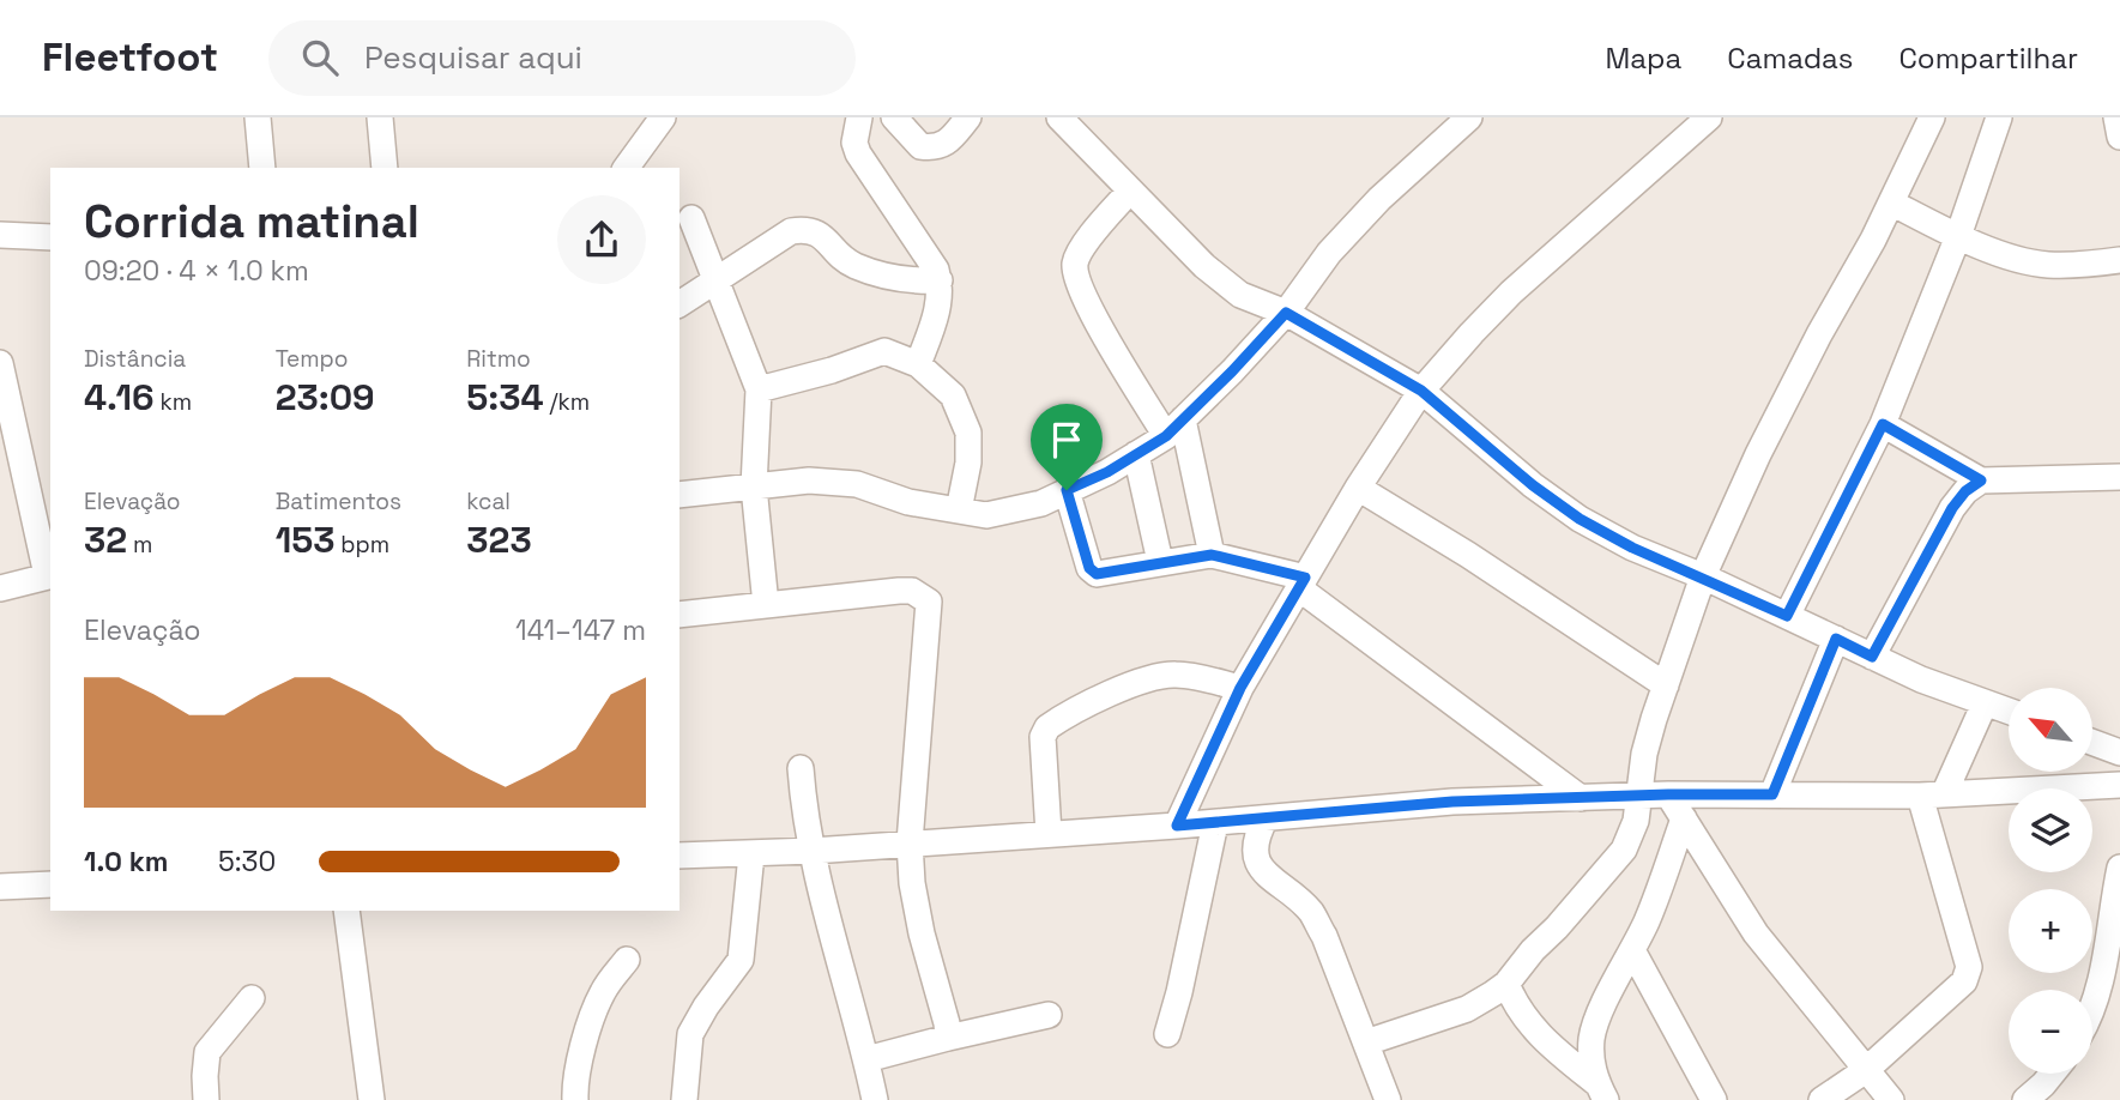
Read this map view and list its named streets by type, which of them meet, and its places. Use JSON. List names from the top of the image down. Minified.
{"north":"top left","page":{"header":"Fleetfoot","search":"Pesquisar aqui","nav":["Mapa","Camadas","Compartilhar"],"heading":["Corrida matinal","09:20 · 4 × 1.0 km"],"stats":[["Distância","4.16 km"],["Tempo","23:09"],["Ritmo","5:34 /km"],["Elevação","32 m"],["Batimentos","153 bpm"],["kcal","323"]],"chart":["Elevação","141–147 m"],"map_buttons":["+","−"],"list":[{"name":"1.0 km","note":"5:30"}]}}
